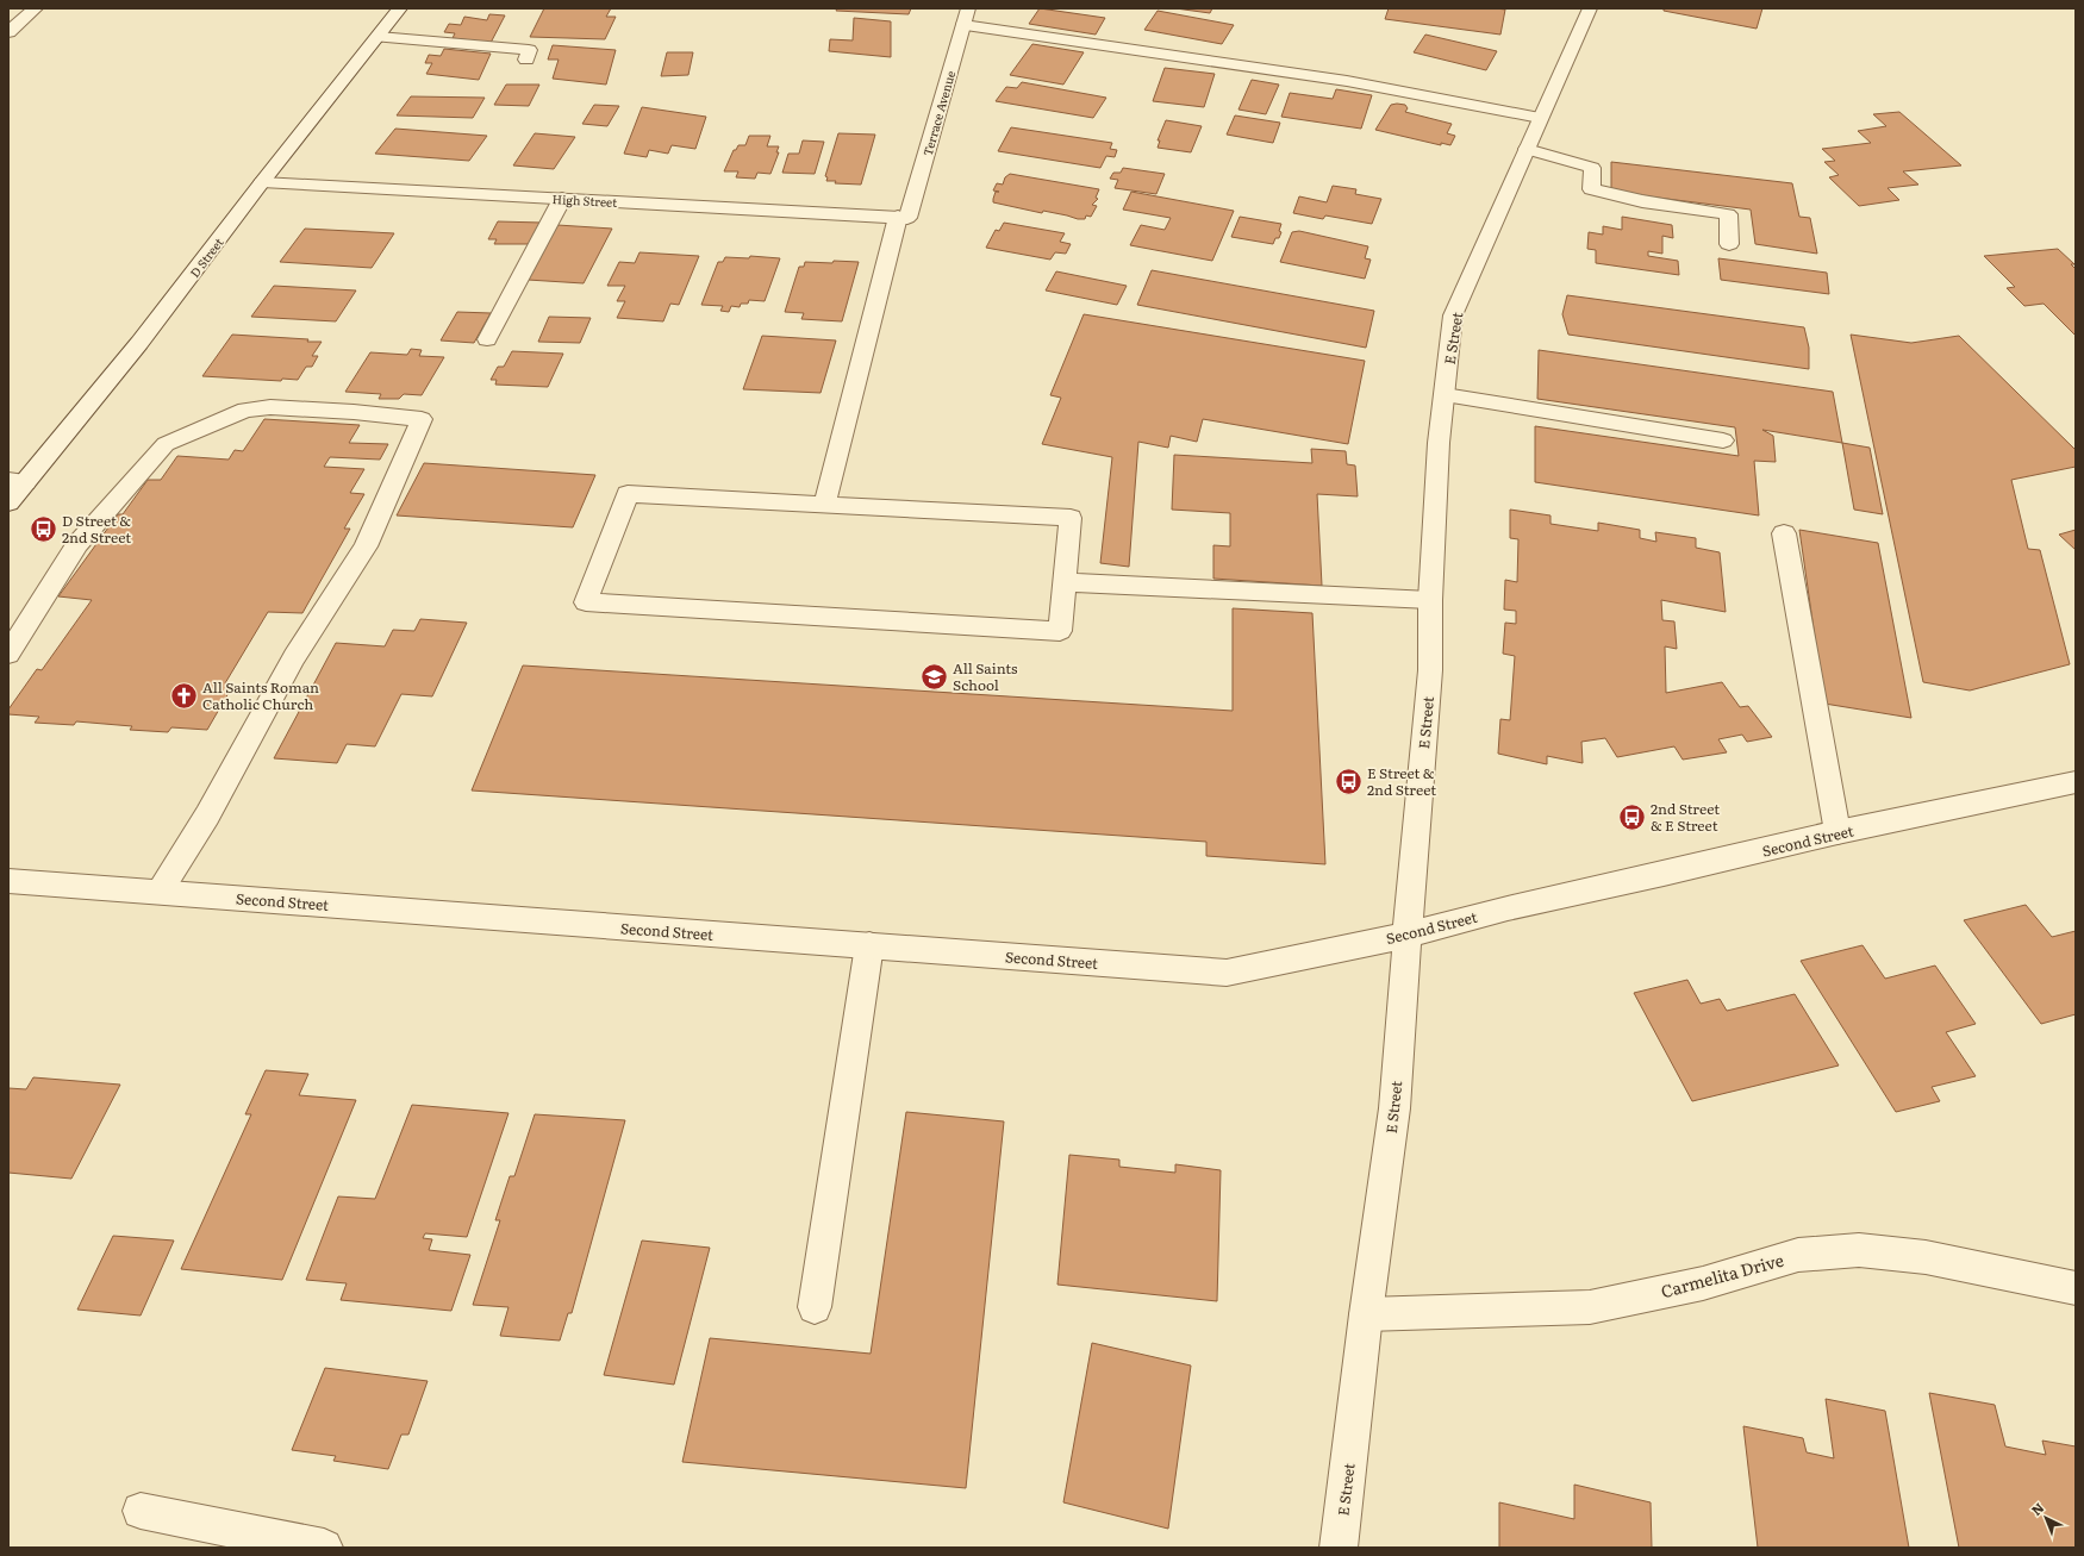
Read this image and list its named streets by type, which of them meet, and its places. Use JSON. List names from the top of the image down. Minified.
{"streets":{"street":["Terrace Avenue","High Street","D Street","E Street","Second Street","Carmelita Drive"]},"crossings":[["Terrace Avenue","High Street"],["High Street","D Street"],["E Street","Second Street"],["E Street","Carmelita Drive"]],"places":{"bus stop":["D Street & 2nd Street","E Street & 2nd Street","2nd Street & E Street"],"school or university":["All Saints School"],"church":["All Saints Roman Catholic Church"]},"north":"top left"}
